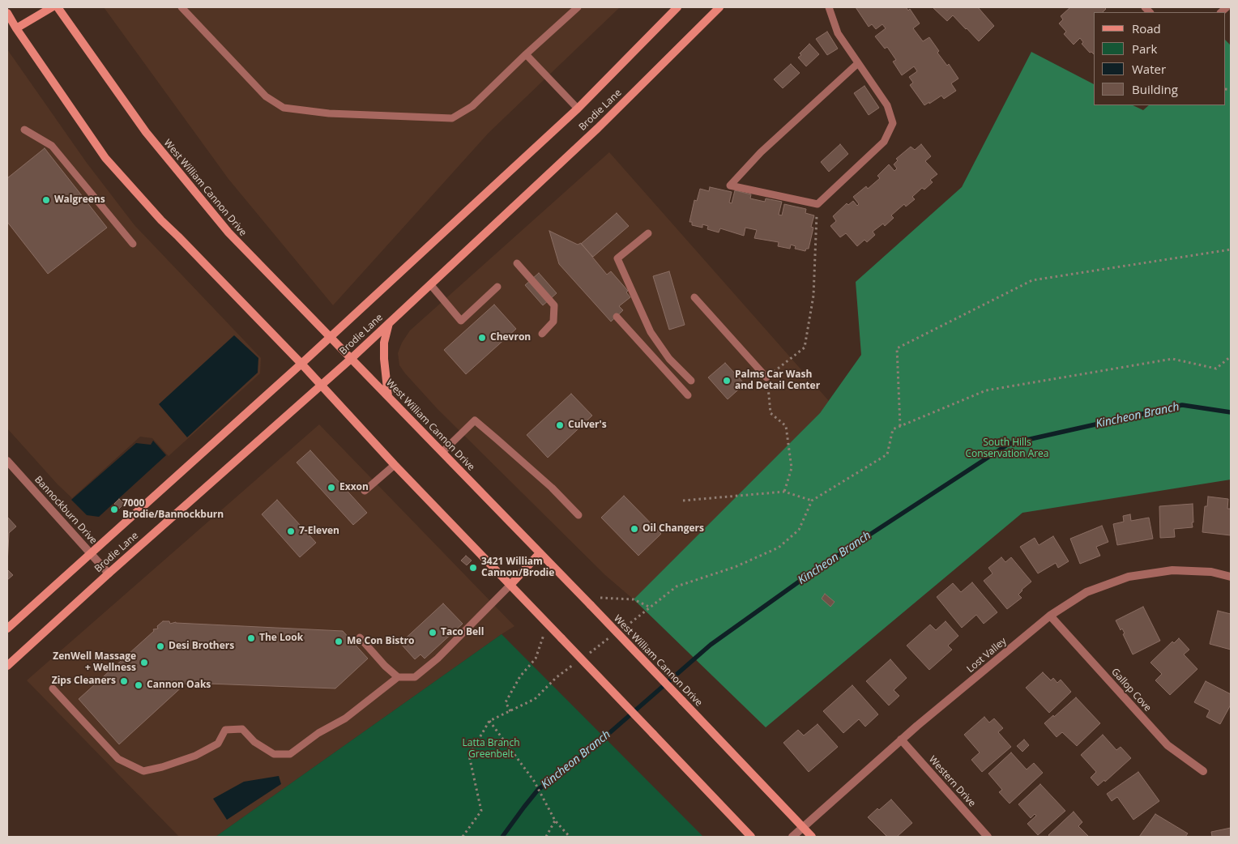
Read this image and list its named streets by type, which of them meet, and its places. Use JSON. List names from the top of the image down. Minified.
{"streets":{"main road":["Brodie Lane","West William Cannon Drive"],"street":["Bannockburn Drive","Lost Valley","Gallop Cove","Western Drive"]},"crossings":[["Brodie Lane","West William Cannon Drive"],["Brodie Lane","Bannockburn Drive"],["West William Cannon Drive","Lost Valley"],["Lost Valley","Gallop Cove"],["Lost Valley","Western Drive"]],"water":["Kincheon Branch"],"parks":["South Hills Conservation Area","Latta Branch Greenbelt"],"places":["Walgreens","Chevron","Palms Car Wash and Detail Center","Culver's","Exxon","7000 Brodie/Bannockburn","Oil Changers","7-Eleven","3421 William Cannon/Brodie","Taco Bell","The Look","Me Con Bistro","Desi Brothers","ZenWell Massage + Wellness","Zips Cleaners","Cannon Oaks"],"legend":["Road","Park","Water","Building"]}
